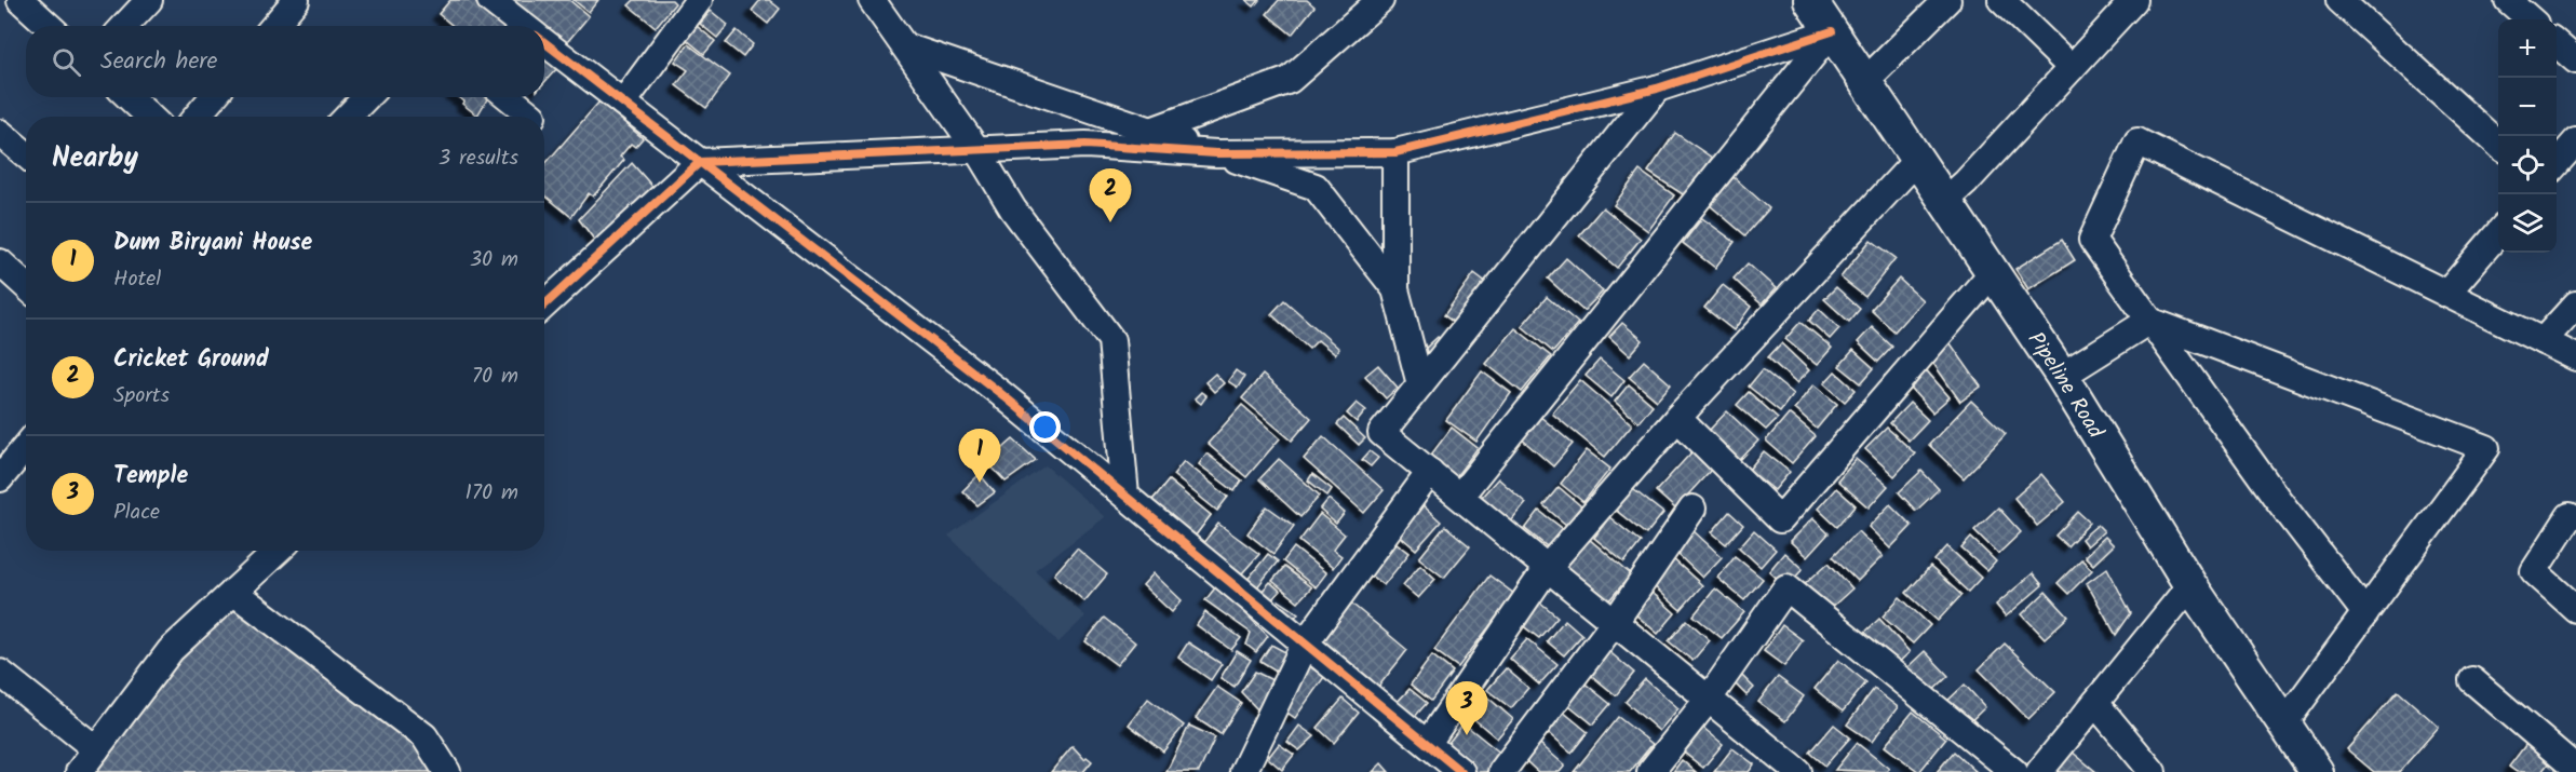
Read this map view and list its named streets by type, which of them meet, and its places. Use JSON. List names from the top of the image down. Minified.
{"streets":{"main road":["Pipeline Road"]},"page":{"map_buttons":["+","−"],"search":"Search here","heading":["Nearby","3 results"],"pins":["2","1","3"],"list":[{"mark":"1","name":"Dum Biryani House","note":"Hotel","value":"30 m"},{"mark":"2","name":"Cricket Ground","note":"Sports","value":"70 m"},{"mark":"3","name":"Temple","note":"Place","value":"170 m"}]}}
